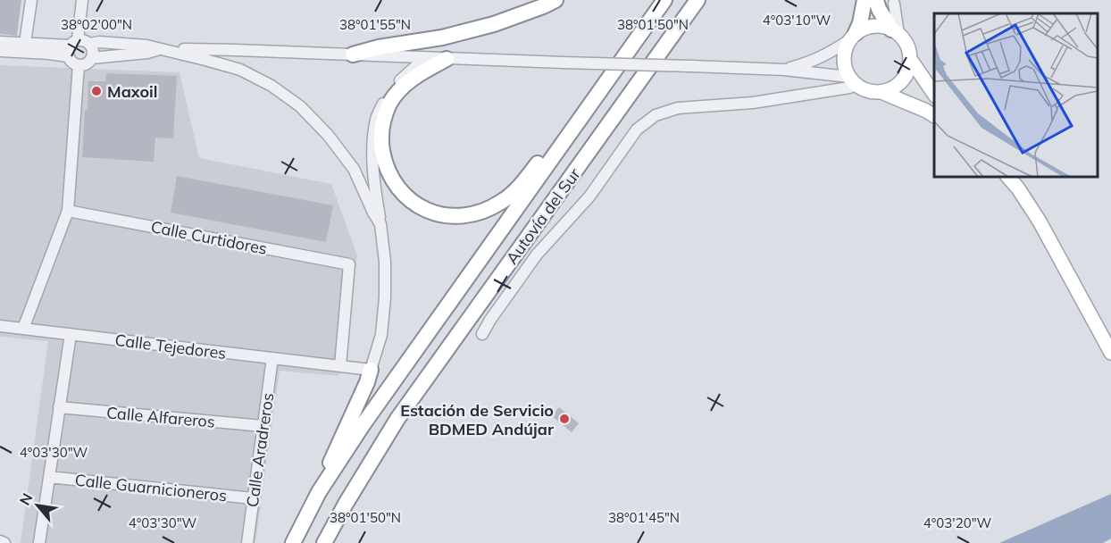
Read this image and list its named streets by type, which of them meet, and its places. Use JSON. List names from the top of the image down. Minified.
{"streets":{"highway":["Autovía del Sur"],"street":["Calle Curtidores","Calle Tejedores","Calle Alfareros","Calle Aradreros","Calle Guarnicioneros"]},"crossings":[["Calle Curtidores","Calle Tejedores"],["Calle Tejedores","Calle Aradreros"],["Calle Alfareros","Calle Aradreros"],["Calle Aradreros","Calle Guarnicioneros"]],"places":["Maxoil","Estación de Servicio BDMED Andújar"],"north":"top left","coordinates":["4°03'10\"W","38°02'00\"N","38°01'55\"N","38°01'50\"N","4°03'30\"W","38°01'45\"N","4°03'20\"W"]}
